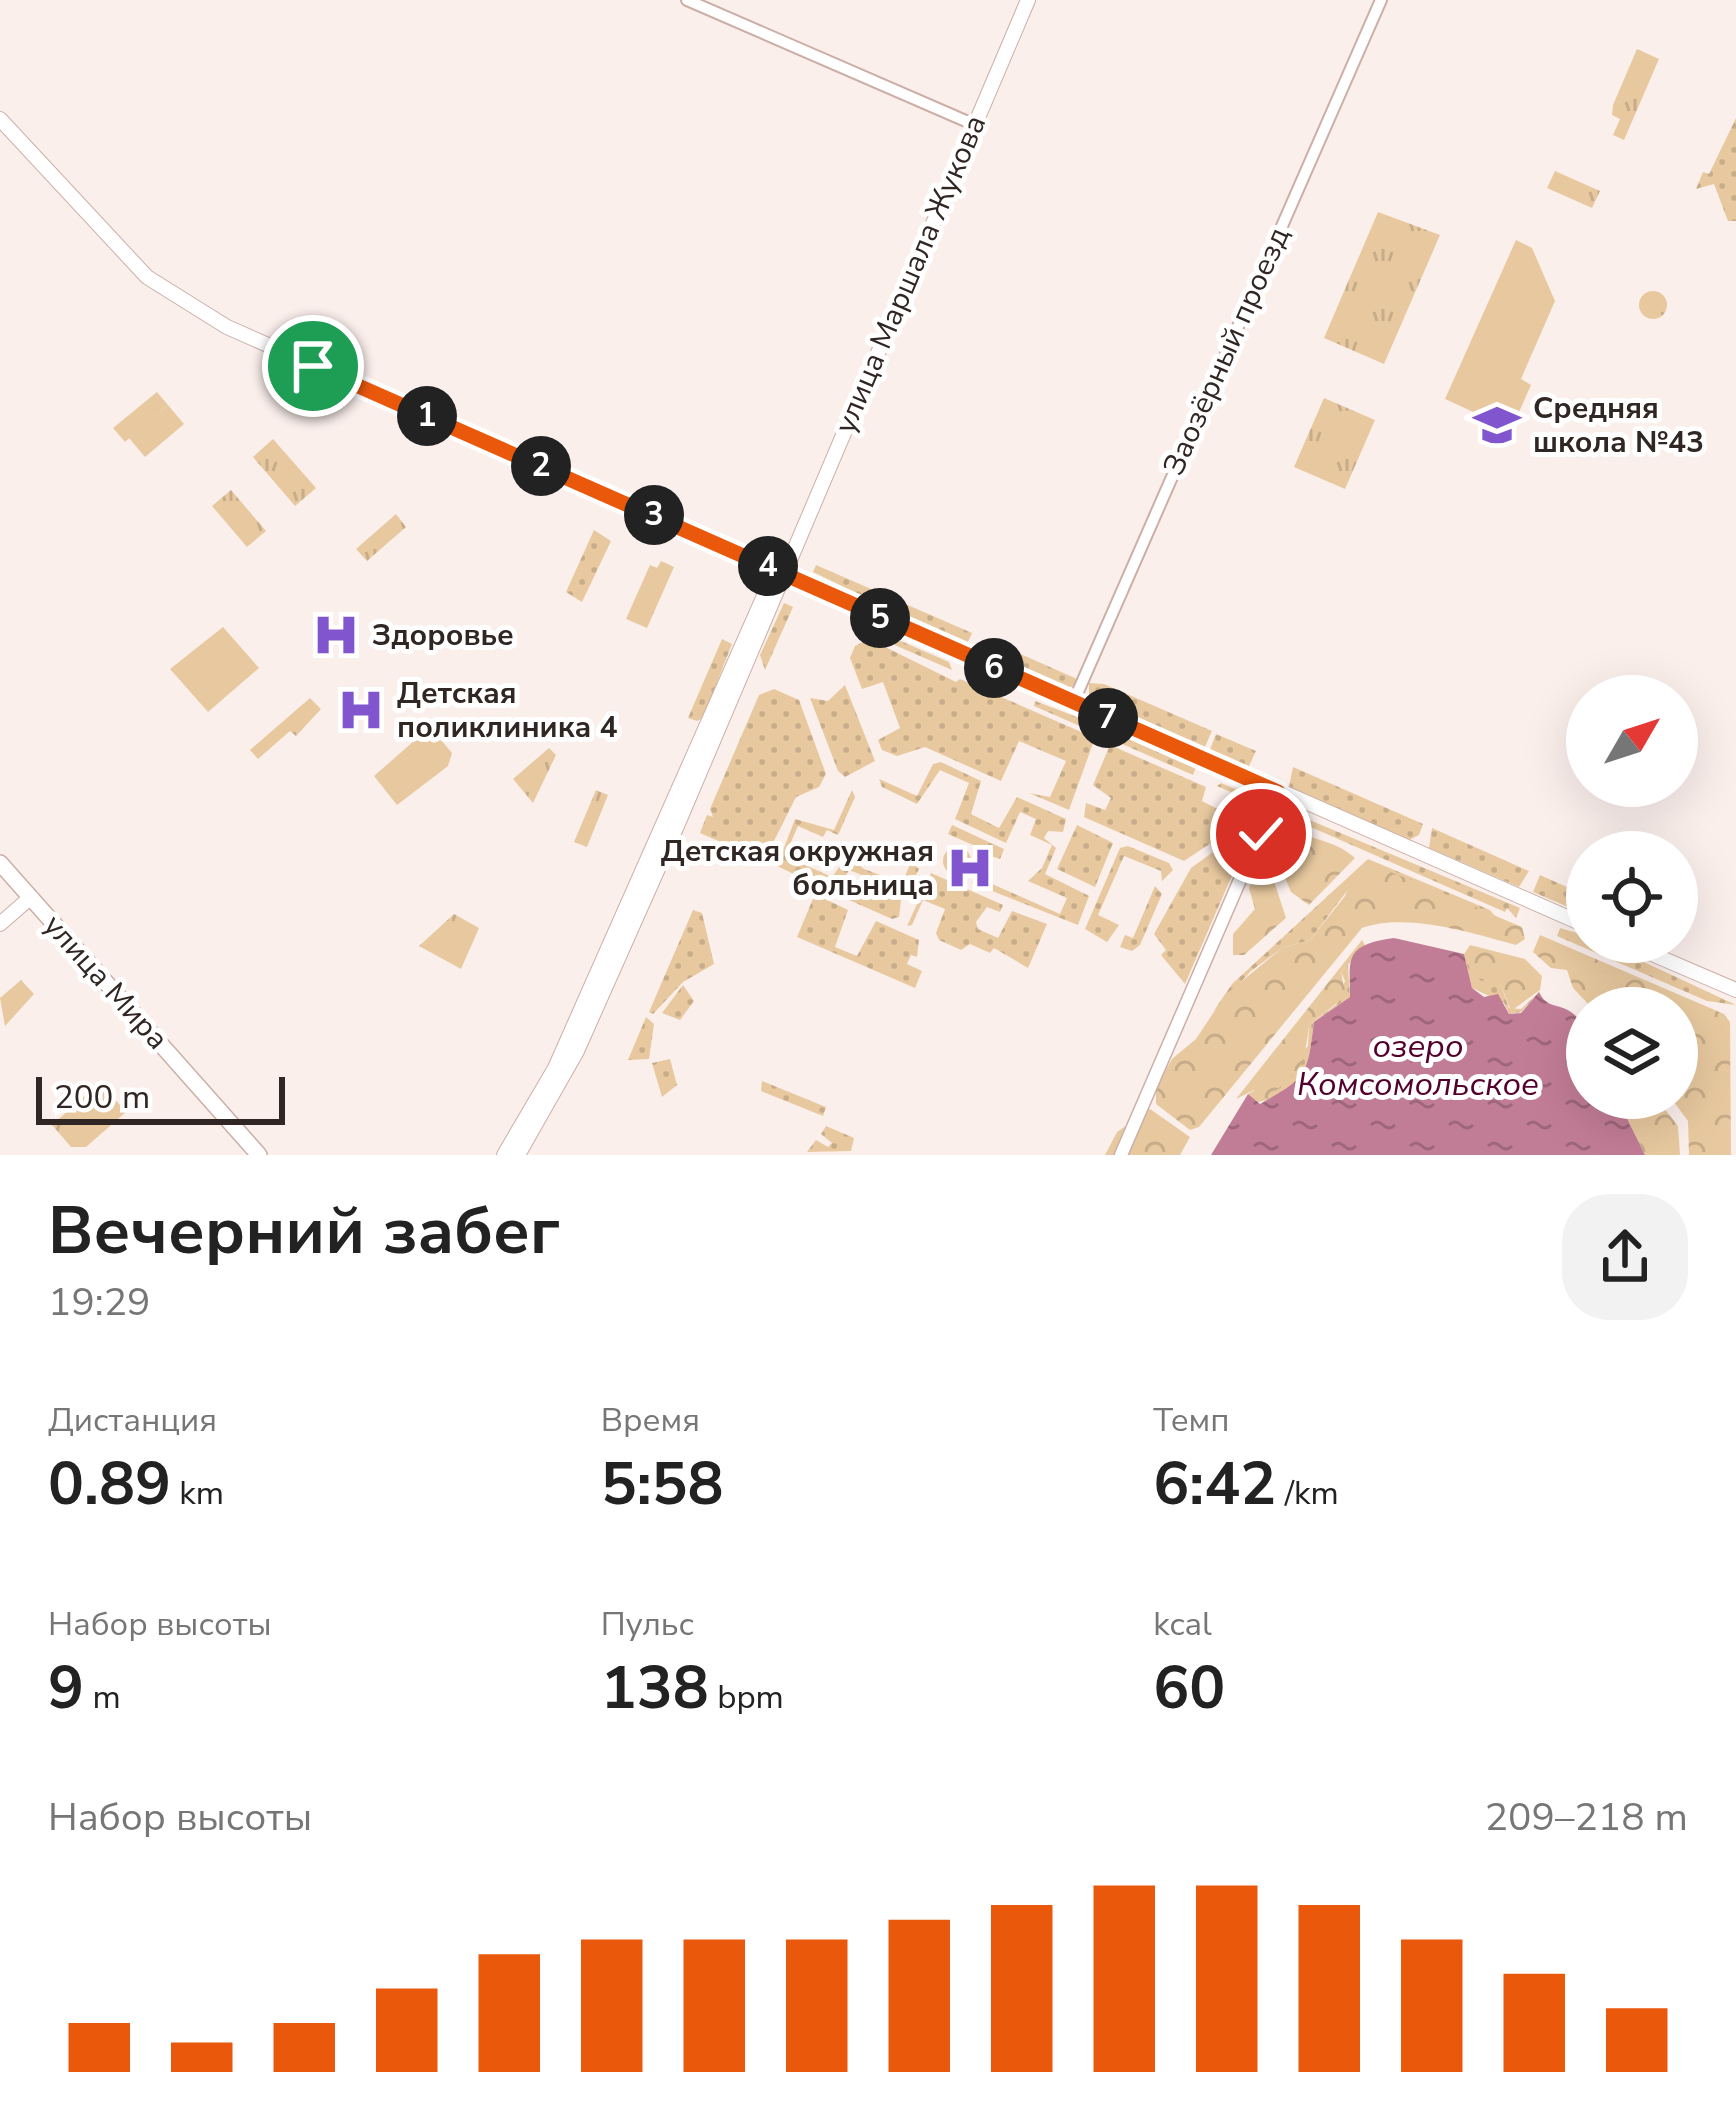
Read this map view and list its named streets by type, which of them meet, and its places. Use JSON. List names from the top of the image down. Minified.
{"streets":{"main road":["улица Маршала Жукова","улица Мира"],"street":["Заозёрный проезд"]},"water":["озеро Комсомольское"],"places":{"school or university":["Средняя школа №43"],"hospital":["Здоровье","Детская поликлиника 4","Детская окружная больница"]},"scale_bar":"200 m","north":"top right","page":{"pins":["1","2","3","4","5","6","7"],"scale":"200 m","heading":["Вечерний забег","19:29"],"stats":[["Дистанция","0.89 km"],["Время","5:58"],["Темп","6:42 /km"],["Набор высоты","9 m"],["Пульс","138 bpm"],["kcal","60"]],"chart":["Набор высоты","209–218 m"]}}
